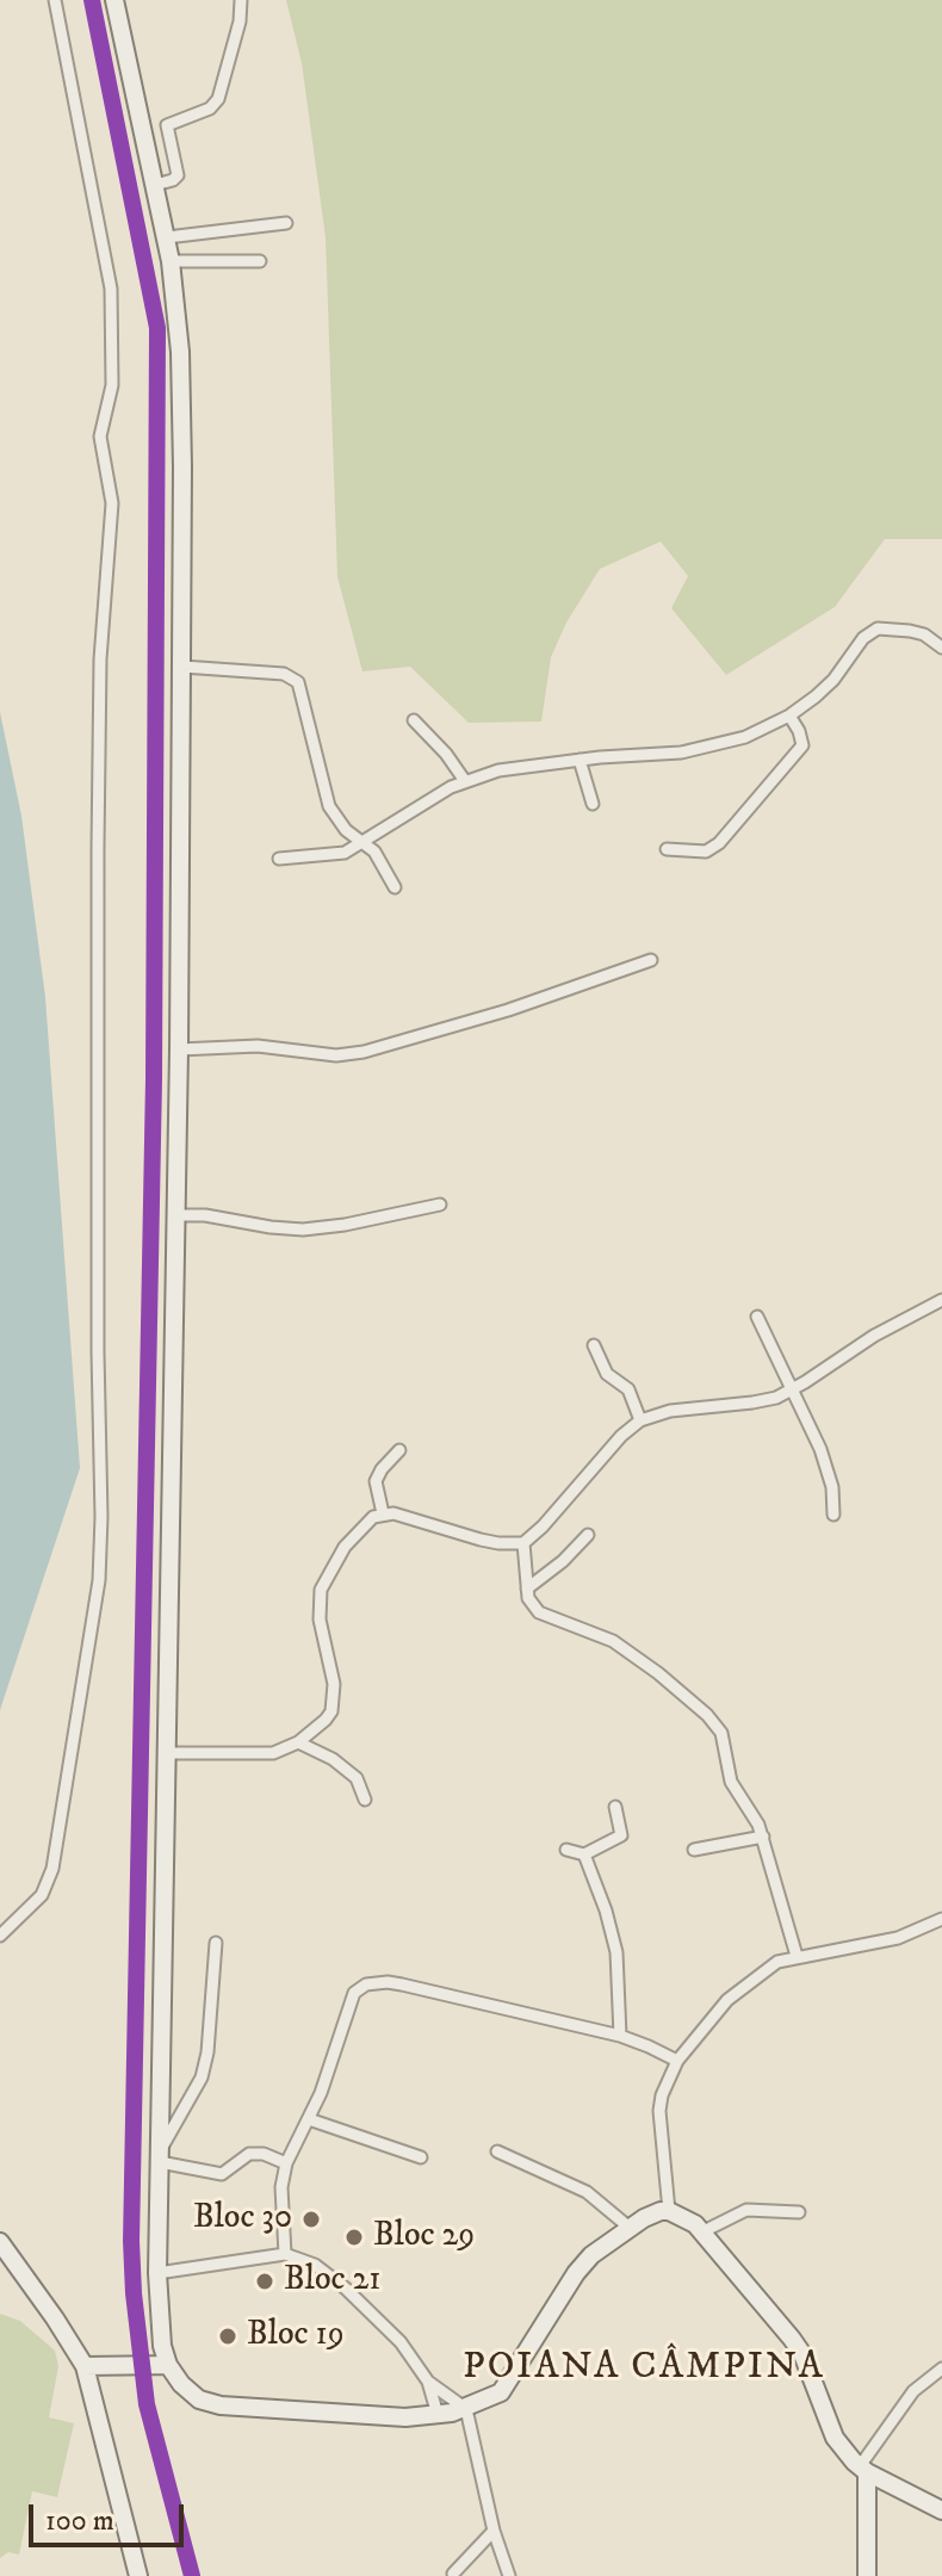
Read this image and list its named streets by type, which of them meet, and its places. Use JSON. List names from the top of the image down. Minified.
{"districts":["POIANA CÂMPINA"],"places":["Bloc 30","Bloc 29","Bloc 21","Bloc 19"],"scale_bar":"100 m"}
